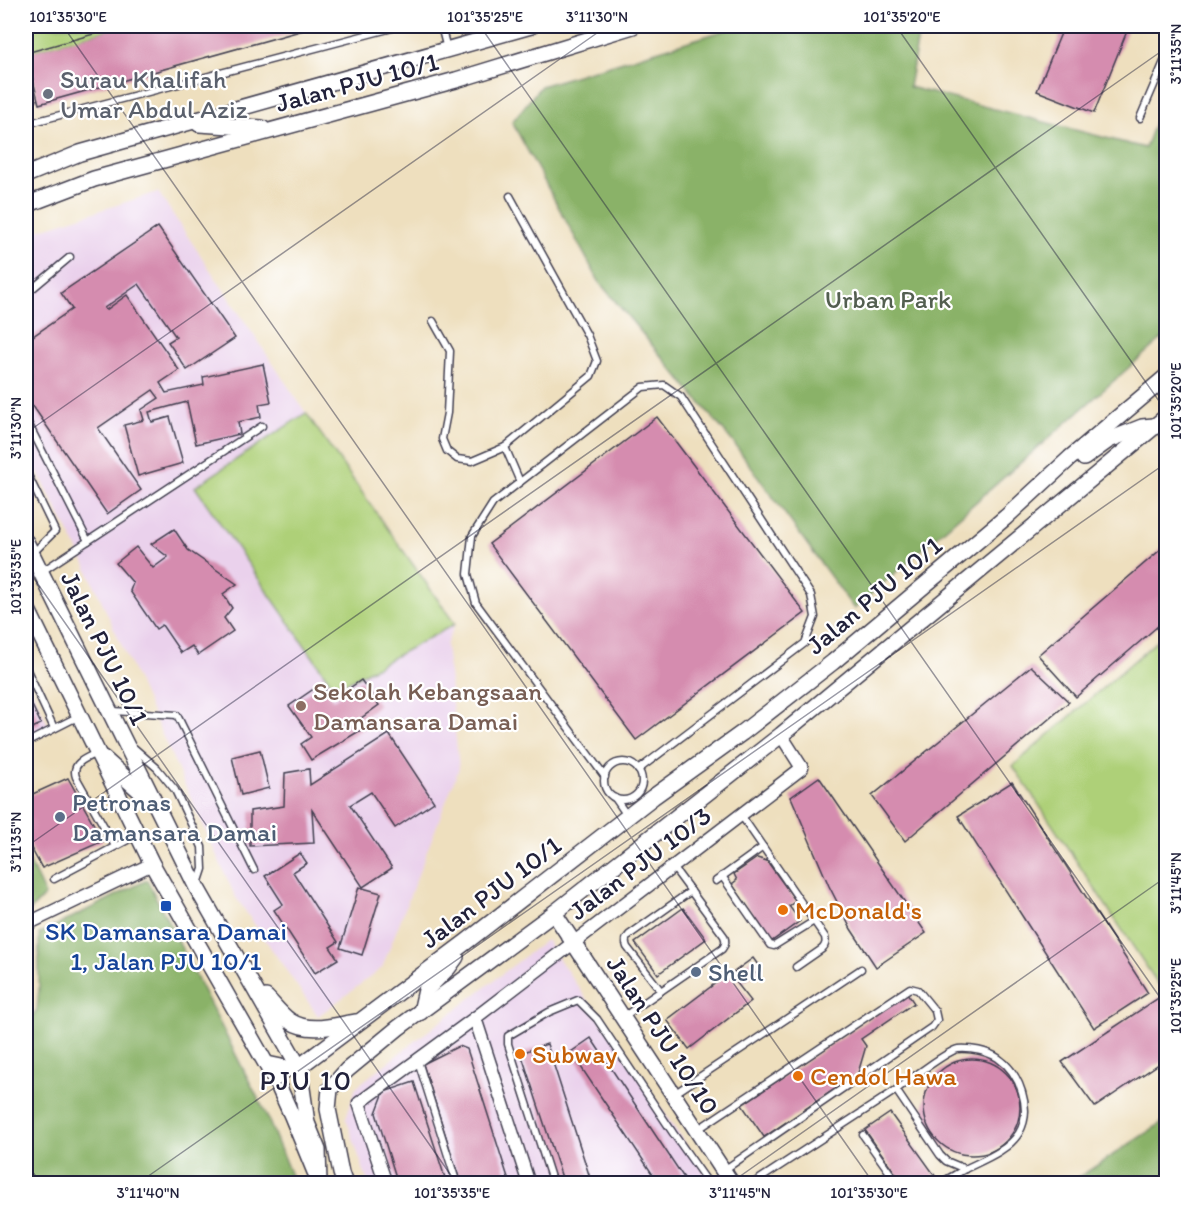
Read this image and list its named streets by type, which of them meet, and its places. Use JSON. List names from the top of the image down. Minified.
{"streets":{"street":["Jalan PJU 10/1","Jalan PJU 10/3","Jalan PJU 10/10"]},"crossings":[["Jalan PJU 10/1","Jalan PJU 10/3"],["Jalan PJU 10/1","Jalan PJU 10/10"],["Jalan PJU 10/3","Jalan PJU 10/10"]],"districts":["PJU 10"],"parks":["Urban Park"],"places":{"other":["Surau Khalifah Umar Abdul Aziz","Sekolah Kebangsaan Damansara Damai","Petronas Damansara Damai","McDonald's","Shell","Subway","Cendol Hawa"],"transit":["SK Damansara Damai 1, Jalan PJU 10/1"]},"coordinates":["101°35'30\"E","101°35'25\"E","3°11'30\"N","101°35'20\"E","3°11'35\"N","101°35'35\"E","3°11'45\"N","3°11'40\"N"]}
